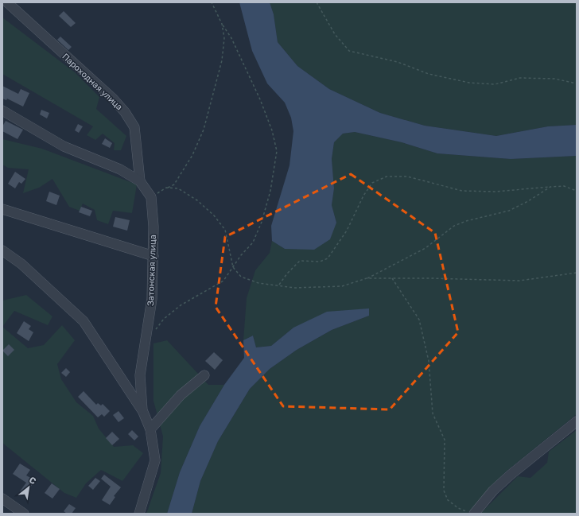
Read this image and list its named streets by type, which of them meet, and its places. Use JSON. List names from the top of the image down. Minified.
{"streets":{"street":["Пароходная улица","Затонская улица"]},"crossings":[["Пароходная улица","Затонская улица"]],"north":"top right"}
